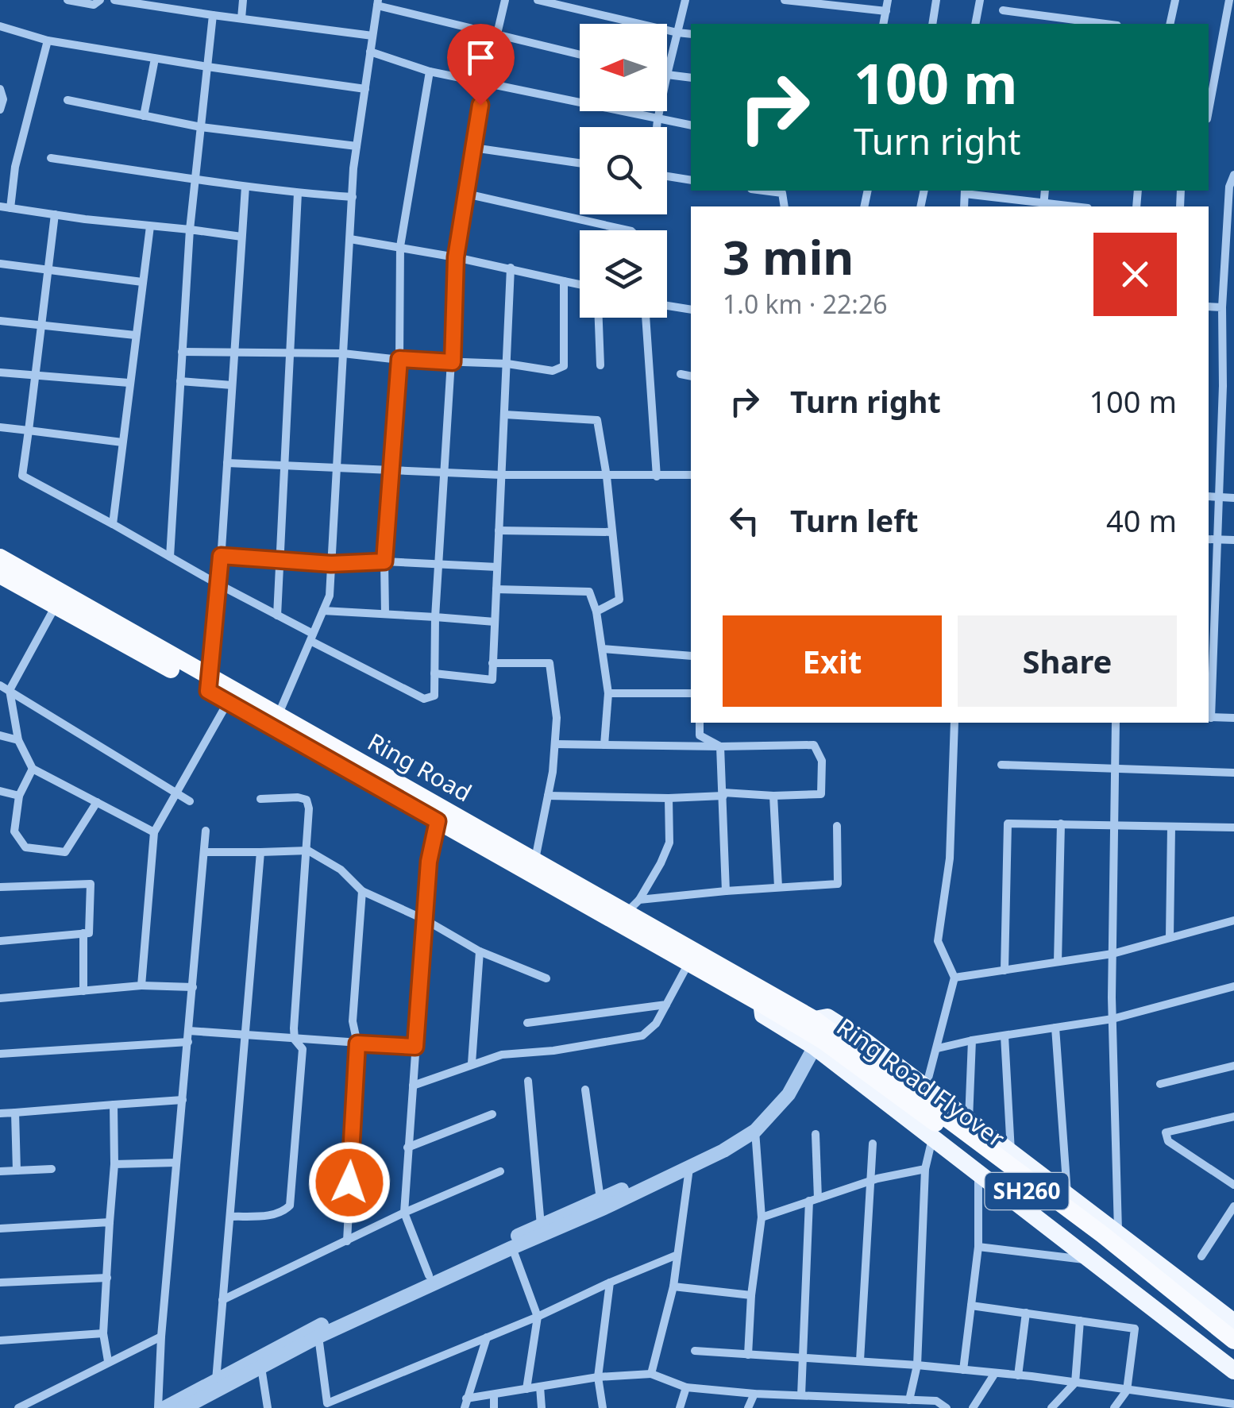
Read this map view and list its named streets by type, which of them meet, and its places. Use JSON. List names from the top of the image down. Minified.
{"streets":{"highway":["Ring Road","Ring Road Flyover","SH260"]},"crossings":[["Ring Road","Ring Road Flyover"]],"north":"left","page":{"turn":["100 m","Turn right"],"heading":["3 min","1.0 km · 22:26"],"list":[{"name":"Turn right","value":"100 m"},{"name":"Turn left","value":"40 m"}],"buttons":["Exit","Share"]}}
